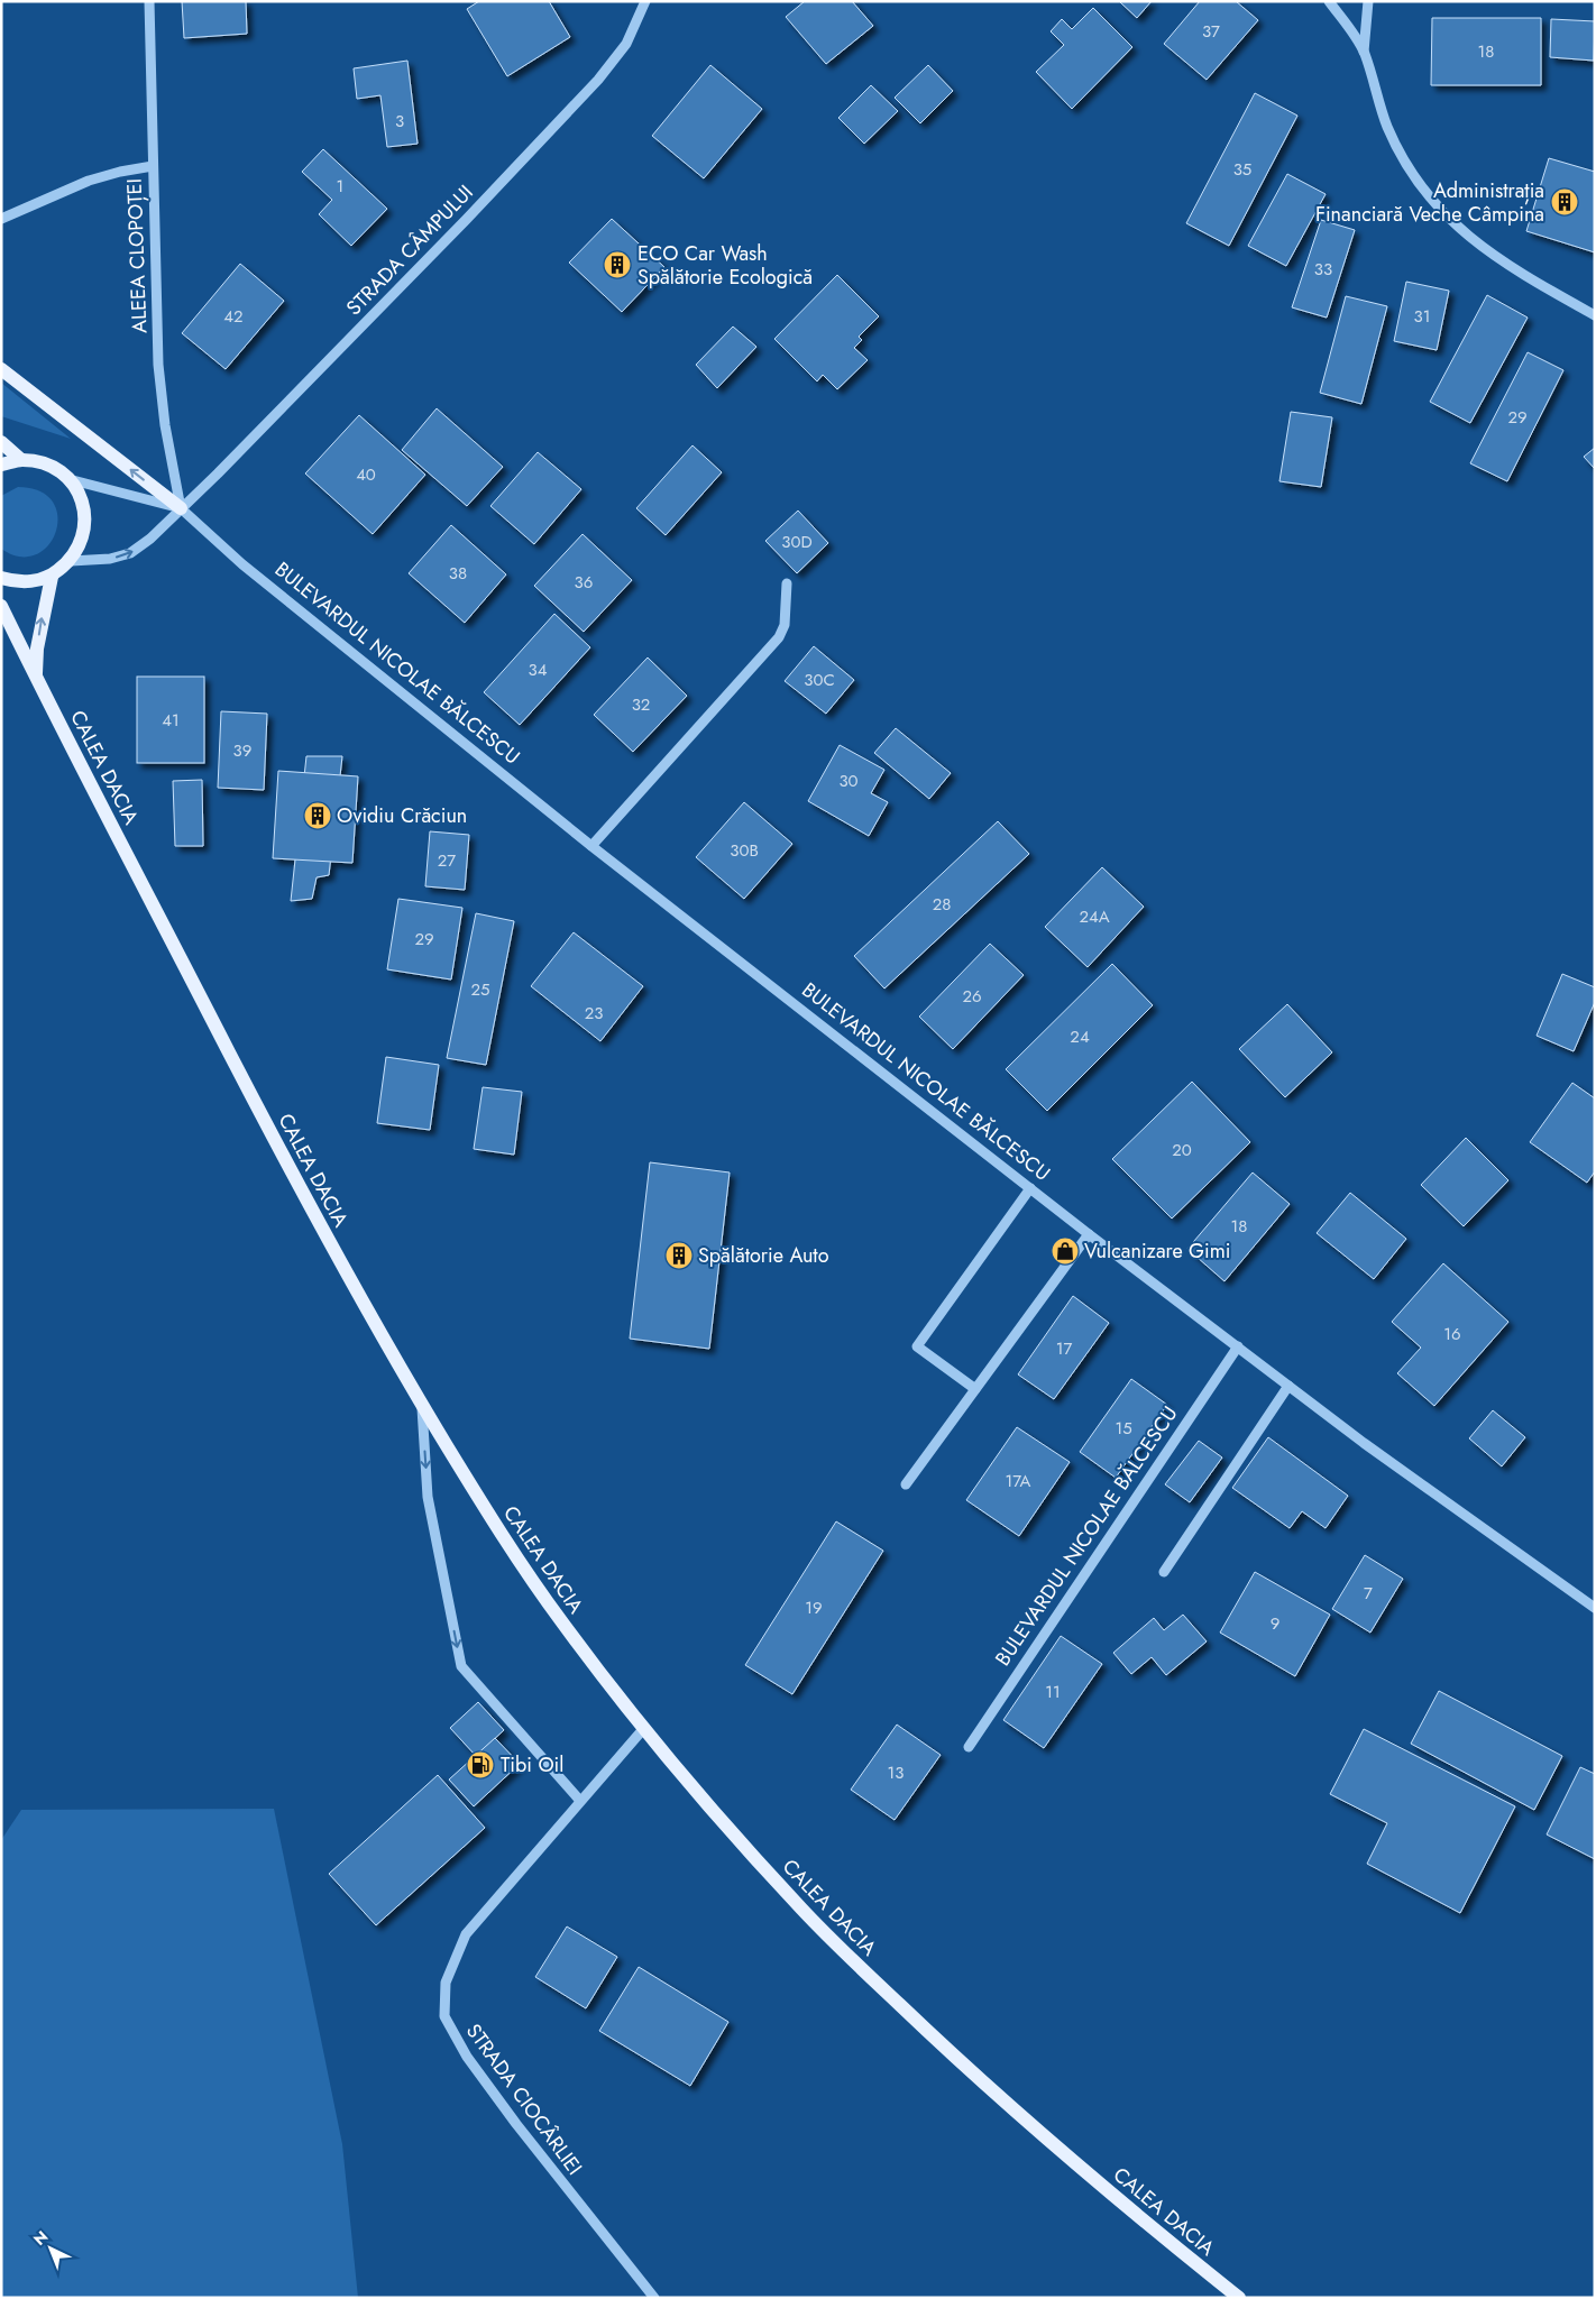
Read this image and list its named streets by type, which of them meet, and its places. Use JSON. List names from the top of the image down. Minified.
{"streets":{"main road":["CALEA DACIA"],"street":["STRADA CÂMPULUI","ALEEA CLOPOȚEI","BULEVARDUL NICOLAE BĂLCESCU","STRADA CIOCÂRLIEI"]},"crossings":[["STRADA CÂMPULUI","ALEEA CLOPOȚEI"],["STRADA CÂMPULUI","BULEVARDUL NICOLAE BĂLCESCU"],["ALEEA CLOPOȚEI","BULEVARDUL NICOLAE BĂLCESCU"],["CALEA DACIA","STRADA CIOCÂRLIEI"]],"places":{"building":["Administrația Financiară Veche Câmpina","ECO Car Wash Spălătorie Ecologică","Ovidiu Crăciun","Spălătorie Auto"],"shop":["Vulcanizare Gimi"],"fuel station":["Tibi Oil"]},"house_numbers":["37","18","3","35","1","33","42","31","29","40","30D","38","36","34","30C","32","41","39","30","30B","27","28","24A","29","25","26","23","24","20","18","16","17","15","17A","7","19","9","11","13"],"north":"top left"}
